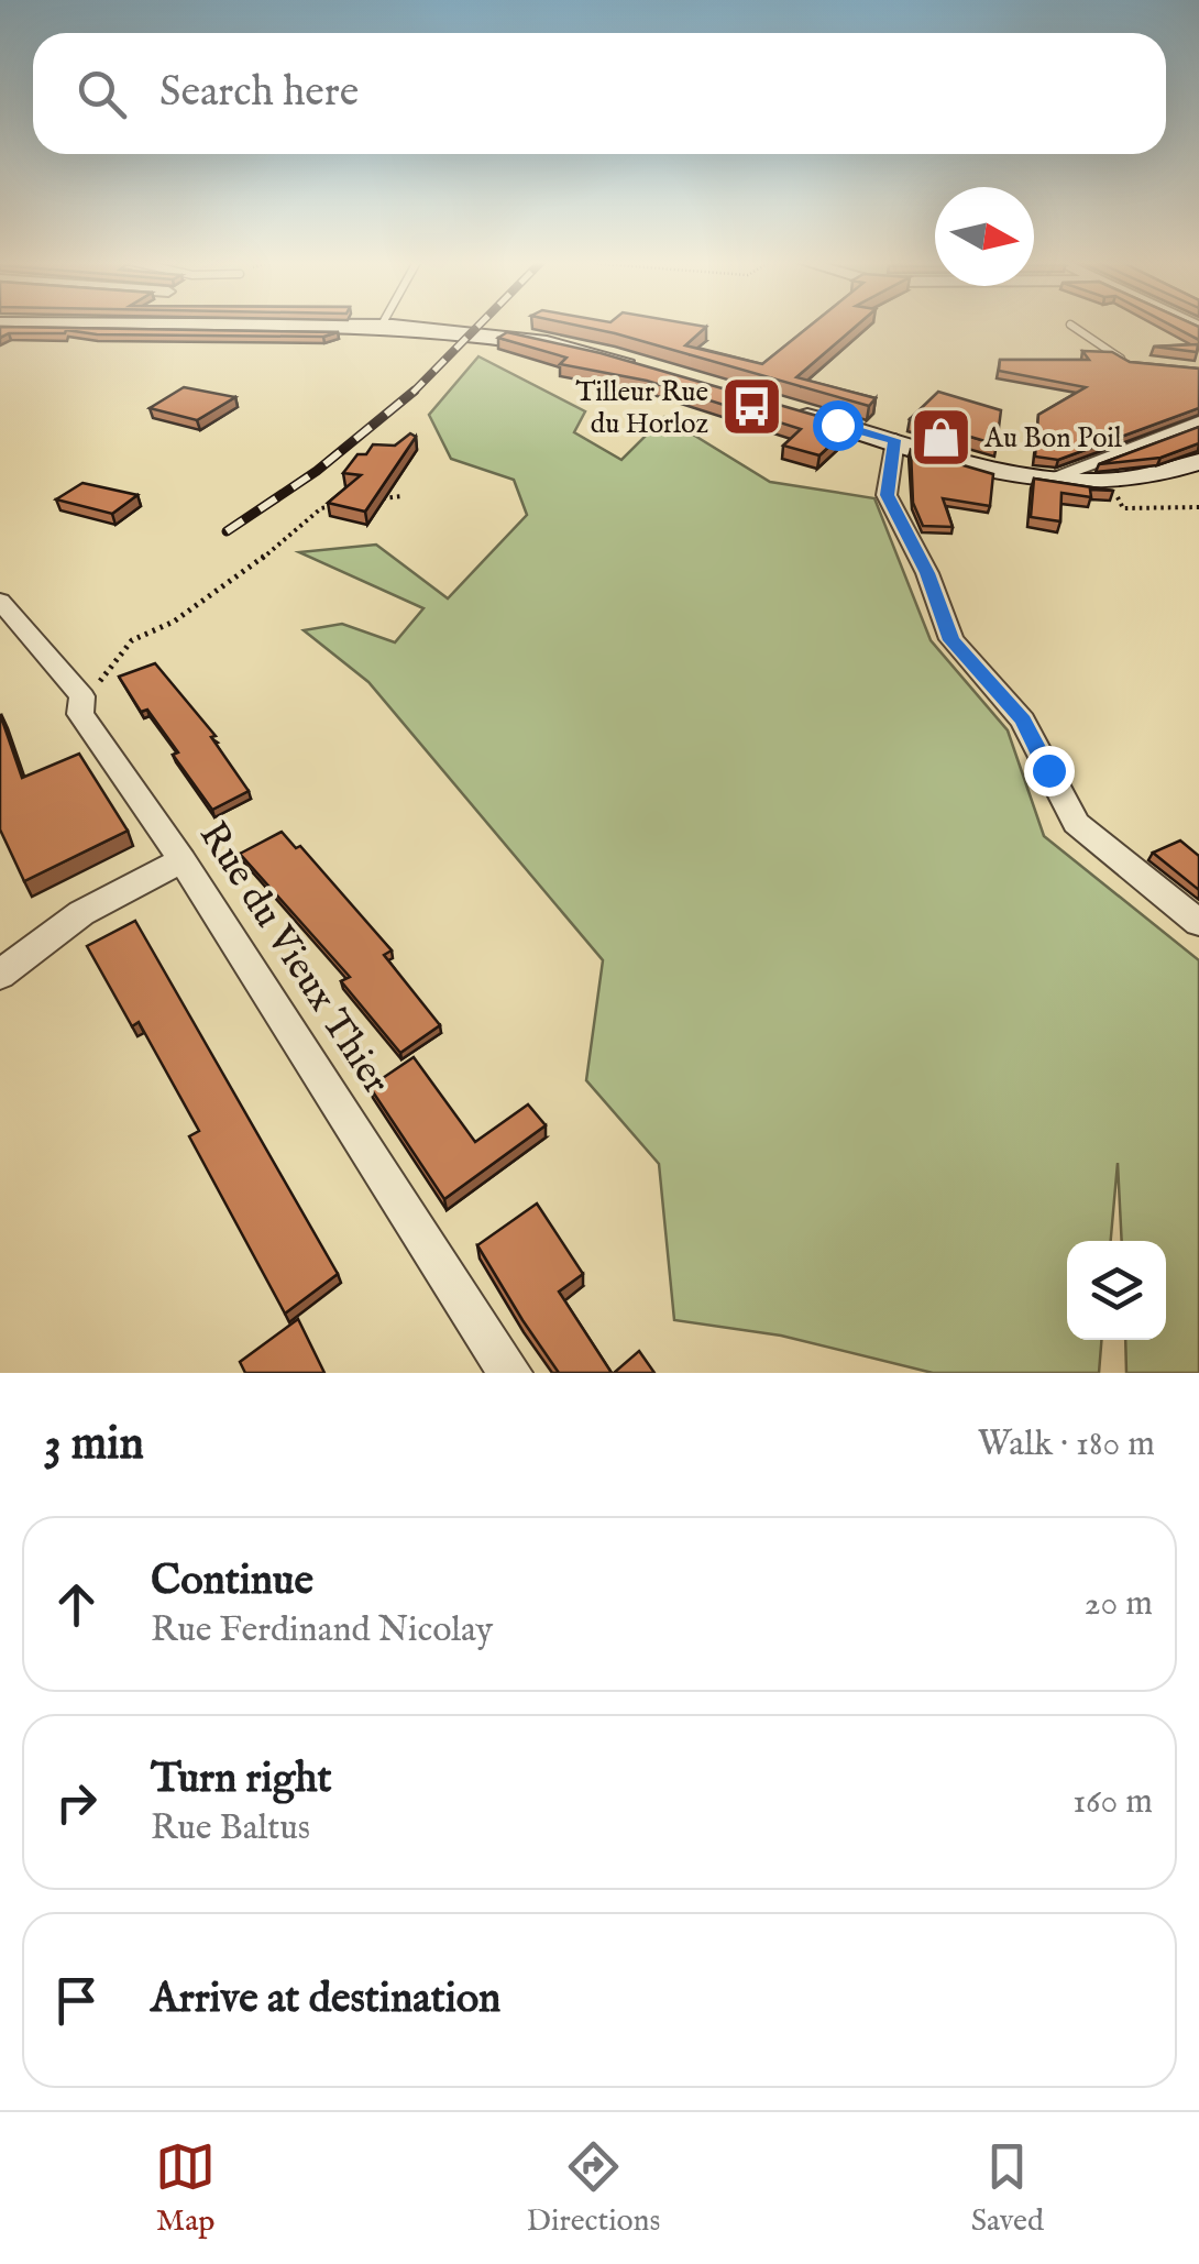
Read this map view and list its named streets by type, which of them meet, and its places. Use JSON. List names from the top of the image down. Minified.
{"streets":{"street":["Rue du Vieux Thier"]},"places":{"bus stop":["Tilleur Rue du Horloz"],"shop":["Au Bon Poil"]},"north":"right","page":{"search":"Search here","heading":["3 min","Walk · 180 m"],"list":[["Continue","Rue Ferdinand Nicolay","20 m"],["Turn right","Rue Baltus","160 m"],"Arrive at destination"],"nav":["Map","Directions","Saved"]}}
